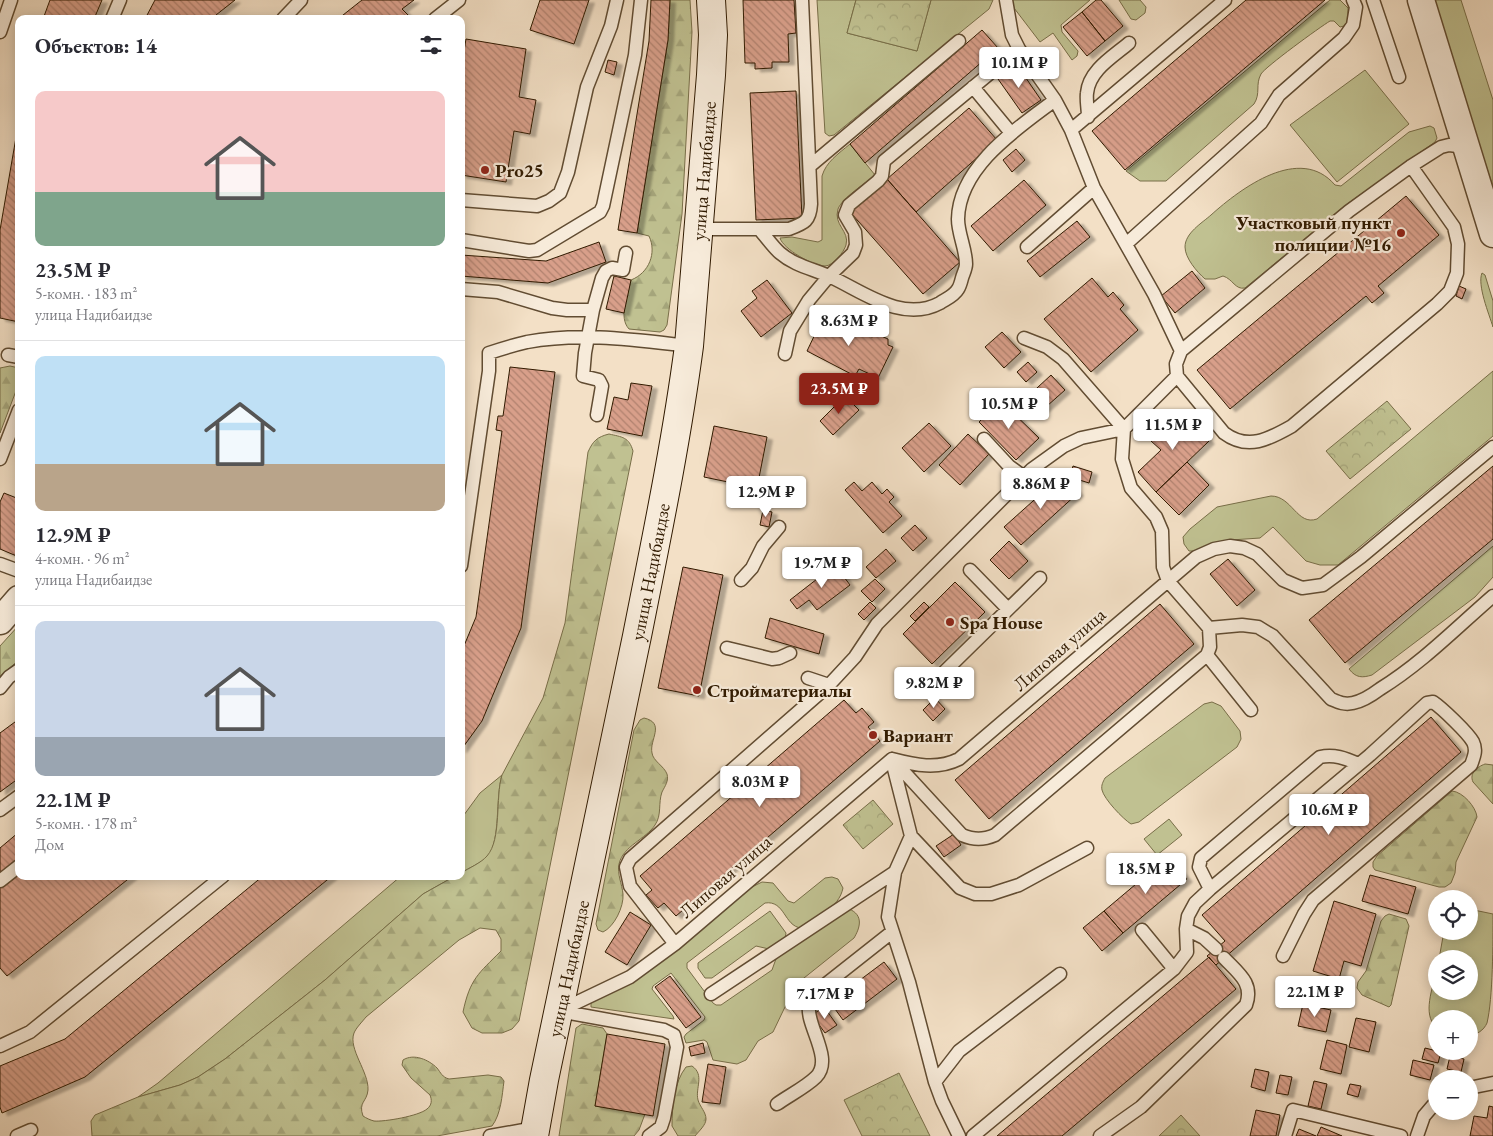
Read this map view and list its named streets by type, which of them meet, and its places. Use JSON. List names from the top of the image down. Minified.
{"streets":{"main road":["улица Надибаидзе"],"lane":["Липовая улица"]},"crossings":[["улица Надибаидзе","Липовая улица"]],"places":["Pro25","Участковый пункт полиции №16","Spa House","Стройматериалы","Вариант"],"page":{"heading":"Объектов: 14","price":["10.1M ₽","8.63M ₽","23.5M ₽","10.5M ₽","11.5M ₽","8.86M ₽","12.9M ₽","19.7M ₽","9.82M ₽","8.03M ₽","10.6M ₽","18.5M ₽","22.1M ₽","7.17M ₽"],"list":[{"name":"23.5M ₽","note":"5-комн. · 183 m² · улица Надибаидзе"},{"name":"12.9M ₽","note":"4-комн. · 96 m² · улица Надибаидзе"},{"name":"22.1M ₽","note":"5-комн. · 178 m² · Дом"}],"map_buttons":["+","−"]}}
